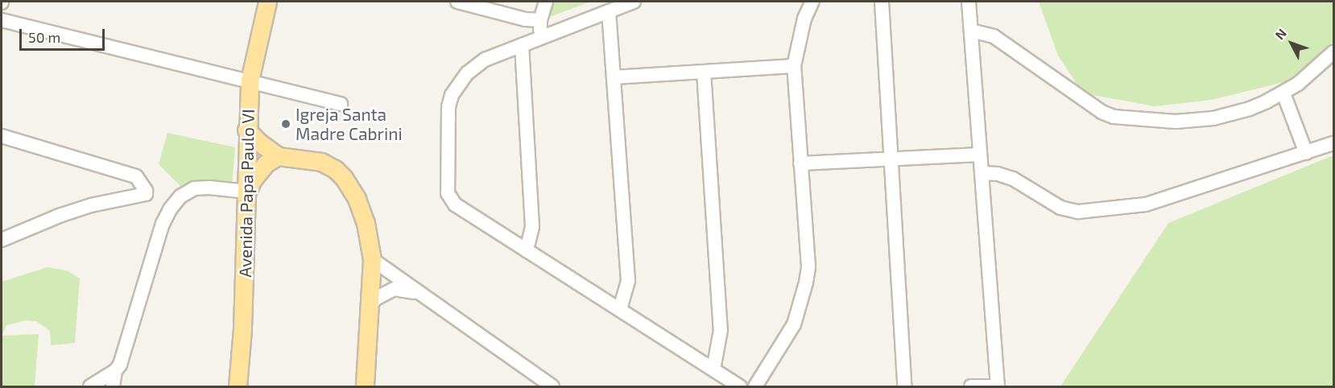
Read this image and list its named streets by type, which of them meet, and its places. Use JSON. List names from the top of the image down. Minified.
{"streets":{"main road":["Avenida Papa Paulo VI"]},"places":["Igreja Santa Madre Cabrini"],"scale_bar":"50 m","north":"top left"}
